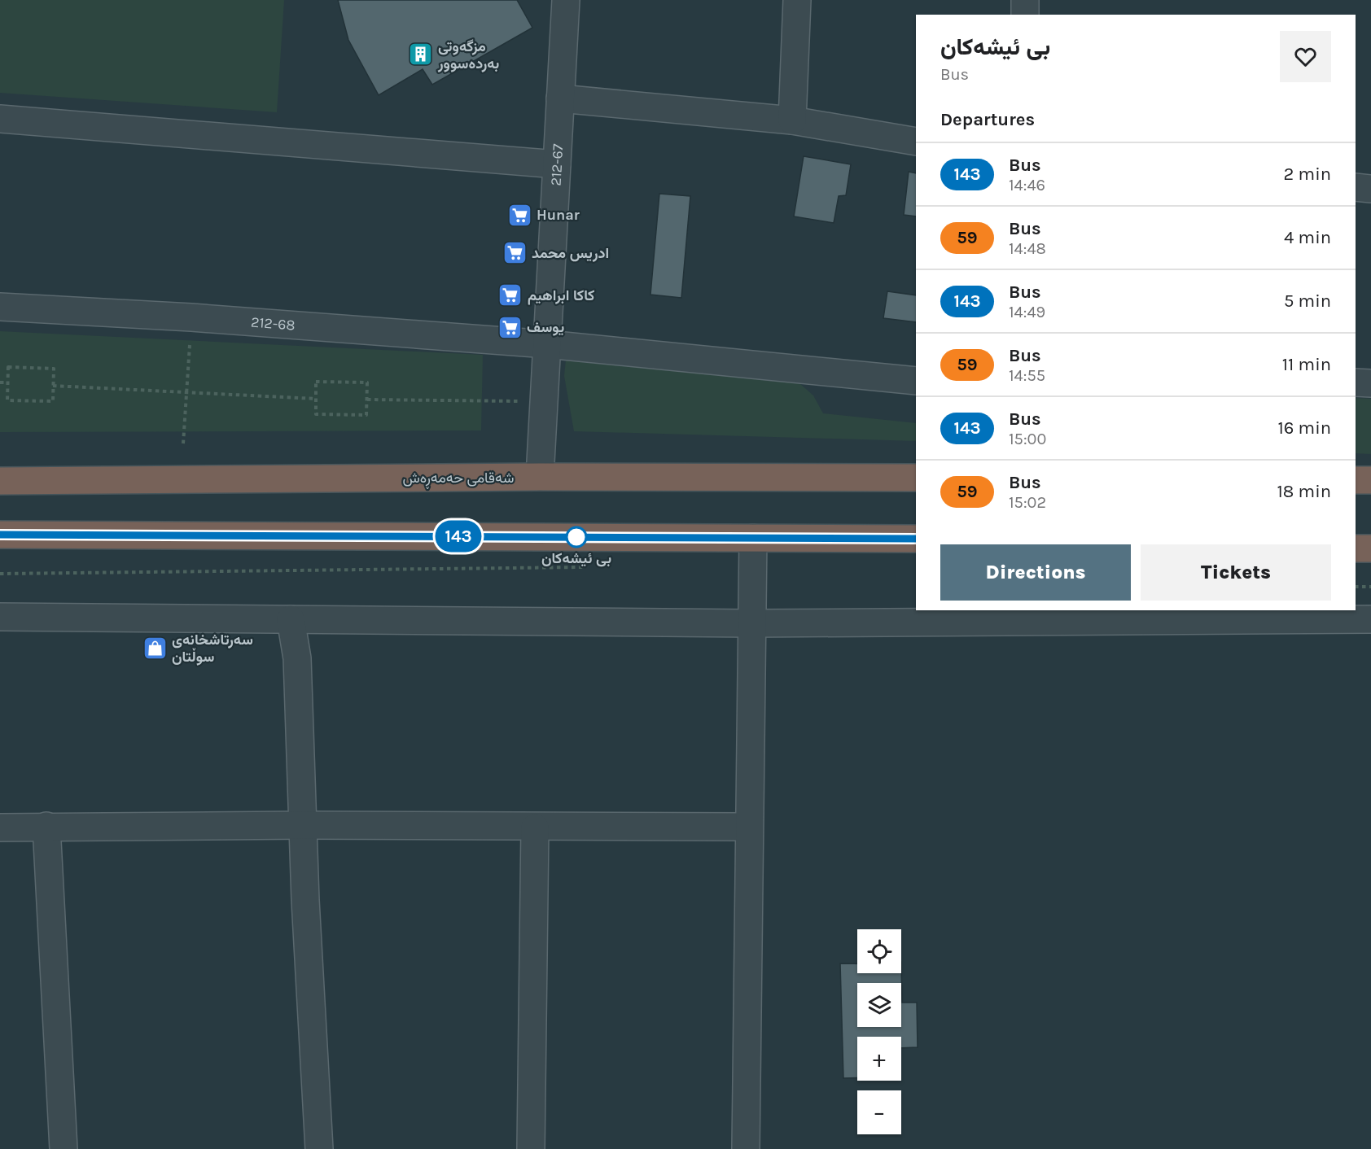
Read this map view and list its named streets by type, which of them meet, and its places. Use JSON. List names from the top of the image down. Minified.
{"streets":{"highway":["شەقامی حەمەڕەش"],"street":["212-67","212-68"]},"crossings":[["212-67","212-68"],["212-67","شەقامی حەمەڕەش"]],"places":{"building":["مزگەوتی بەردەسوور"],"supermarket":["Hunar","ادريس محمد","کاکا ابراهيم","يوسف"],"other":["بی ئیشەکان"],"shop":["سەرتاشخانەی سوڵتان"]},"lines":["bus line 143"],"page":{"on_map":"143","heading":[["بی ئیشەکان","Bus"],"Departures"],"list":[{"mark":"143","name":"Bus","note":"14:46","value":"2 min"},{"mark":"59","name":"Bus","note":"14:48","value":"4 min"},{"mark":"143","name":"Bus","note":"14:49","value":"5 min"},{"mark":"59","name":"Bus","note":"14:55","value":"11 min"},{"mark":"143","name":"Bus","note":"15:00","value":"16 min"},{"mark":"59","name":"Bus","note":"15:02","value":"18 min"}],"buttons":["Directions","Tickets"],"map_buttons":["+","−"]}}
